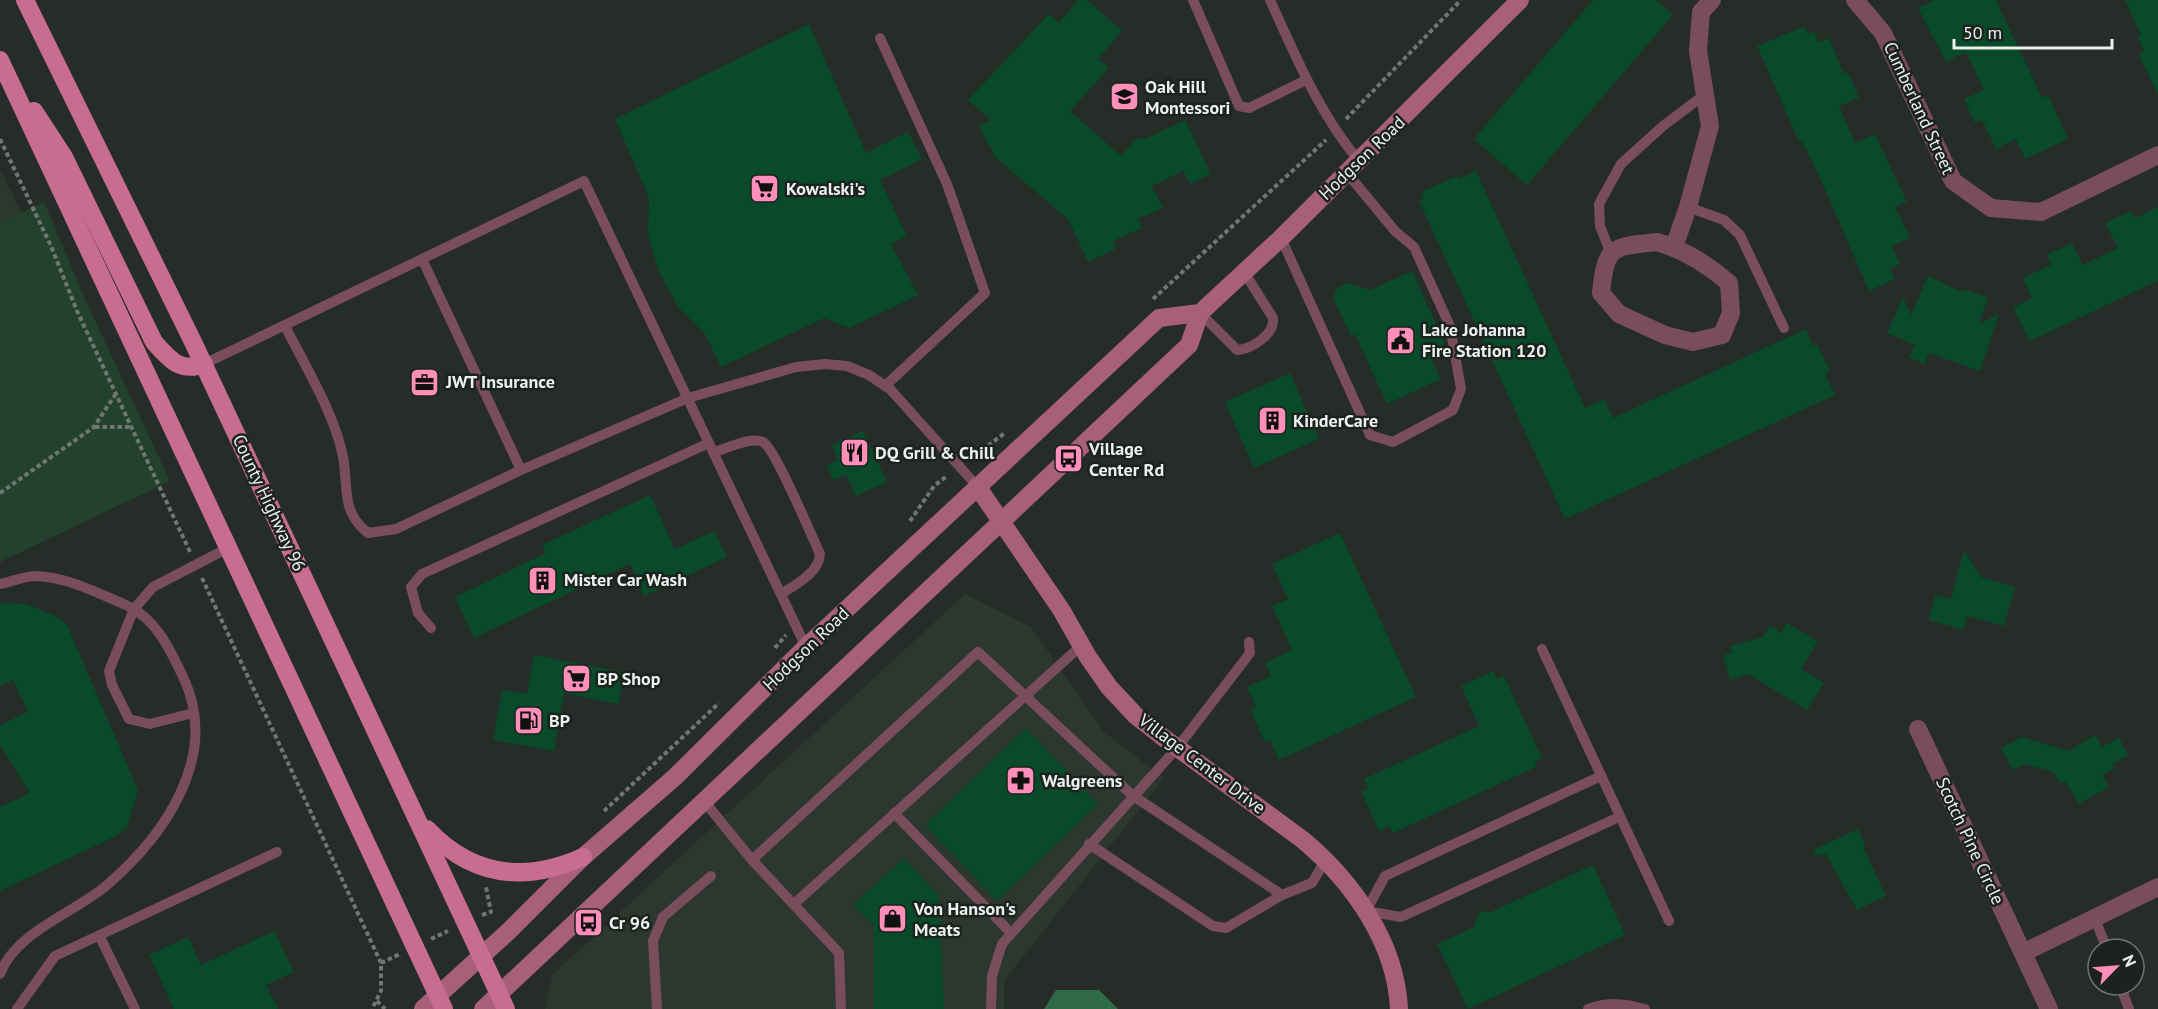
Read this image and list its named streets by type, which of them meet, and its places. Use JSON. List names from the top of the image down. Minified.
{"streets":{"main road":["Hodgson Road","County Highway 96","Village Center Drive"],"street":["Cumberland Street","Scotch Pine Circle"]},"crossings":[["Hodgson Road","County Highway 96"],["Hodgson Road","Village Center Drive"]],"places":{"school or university":["Oak Hill Montessori"],"supermarket":["Kowalski's","BP Shop"],"public building":["Lake Johanna Fire Station 120"],"office":["JWT Insurance"],"building":["KinderCare","Mister Car Wash"],"restaurant":["DQ Grill & Chill"],"bus stop":["Village Center Rd","Cr 96"],"fuel station":["BP"],"pharmacy":["Walgreens"],"shop":["Von Hanson's Meats"]},"scale_bar":"50 m","north":"top right"}
